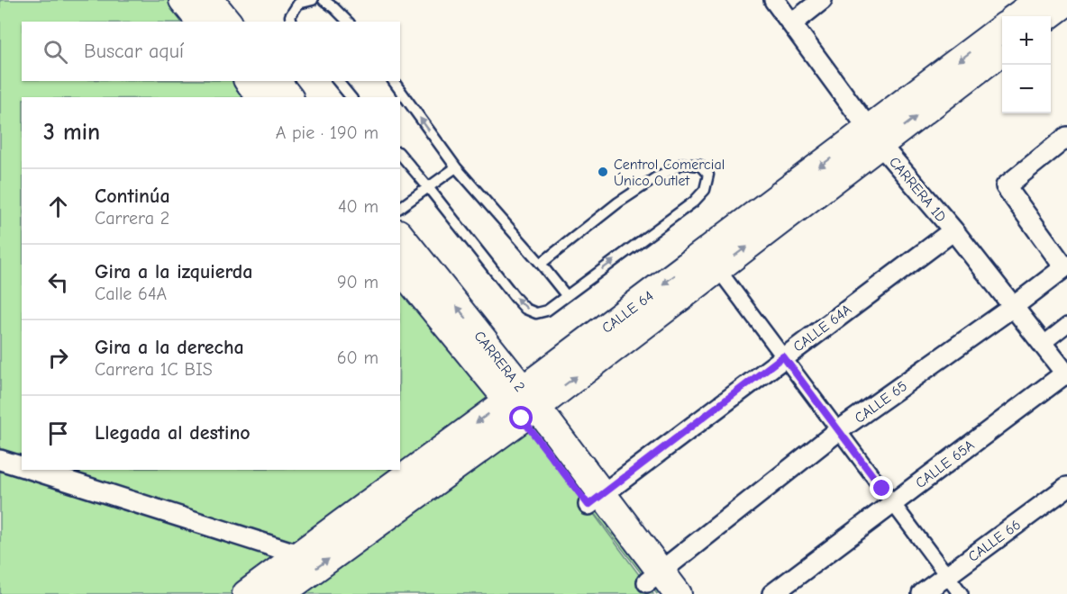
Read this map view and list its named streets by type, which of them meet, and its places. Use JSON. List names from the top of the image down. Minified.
{"streets":{"main road":["CALLE 64","CARRERA 2"],"street":["CARRERA 1D","CALLE 64A","CALLE 65","CALLE 65A","CALLE 66"]},"crossings":[["CARRERA 1D","CALLE 64"],["CARRERA 1D","CALLE 64A"],["CARRERA 1D","CALLE 65"],["CARRERA 1D","CALLE 65A"],["CALLE 64","CARRERA 2"],["CALLE 64A","CARRERA 2"],["CARRERA 2","CALLE 65"]],"places":["Centrol Comercial Único Outlet"],"page":{"map_buttons":["+","−"],"search":"Buscar aquí","heading":["3 min","A pie · 190 m"],"list":[["Continúa","Carrera 2","40 m"],["Gira a la izquierda","Calle 64A","90 m"],["Gira a la derecha","Carrera 1C BIS","60 m"],"Llegada al destino"]}}
